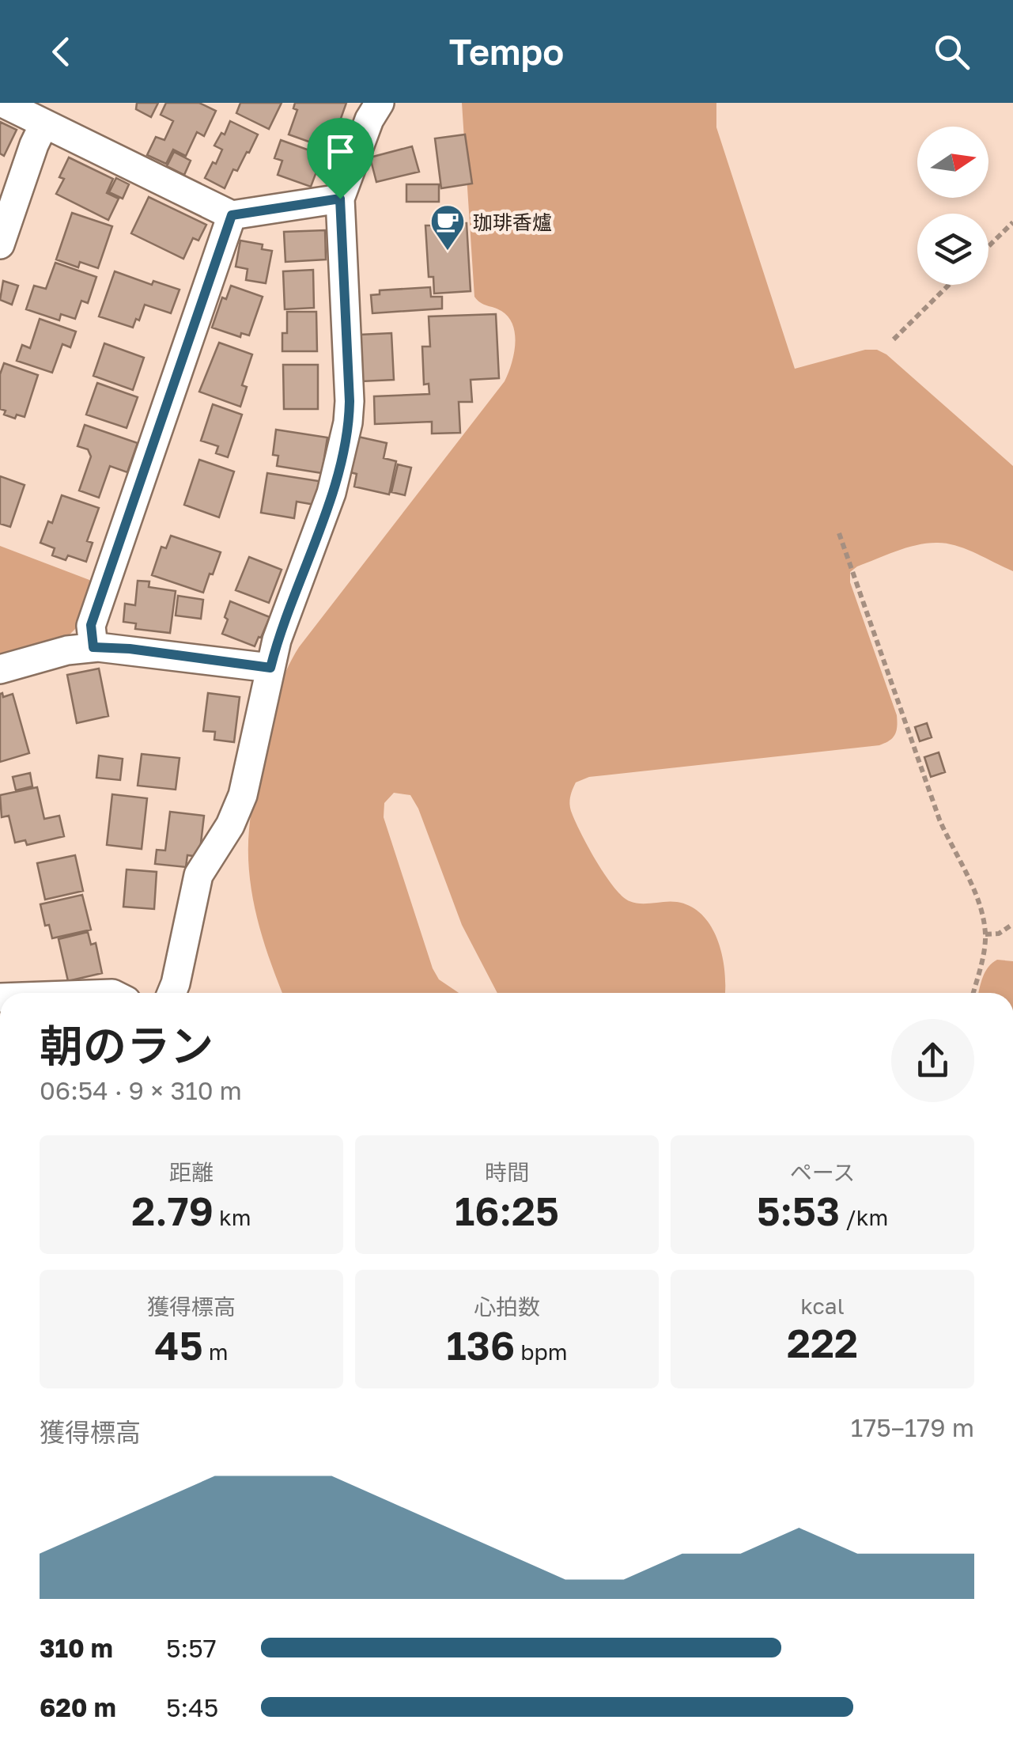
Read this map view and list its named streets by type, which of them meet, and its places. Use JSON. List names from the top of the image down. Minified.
{"places":{"cafe":["珈琲香爐"]},"north":"right","page":{"header":"Tempo","heading":["朝のラン","06:54 · 9 × 310 m"],"stats":[["距離","2.79 km"],["時間","16:25"],["ペース","5:53 /km"],["獲得標高","45 m"],["心拍数","136 bpm"],["kcal","222"]],"chart":["獲得標高","175–179 m"],"list":[{"name":"310 m","note":"5:57"},{"name":"620 m","note":"5:45"}]}}
